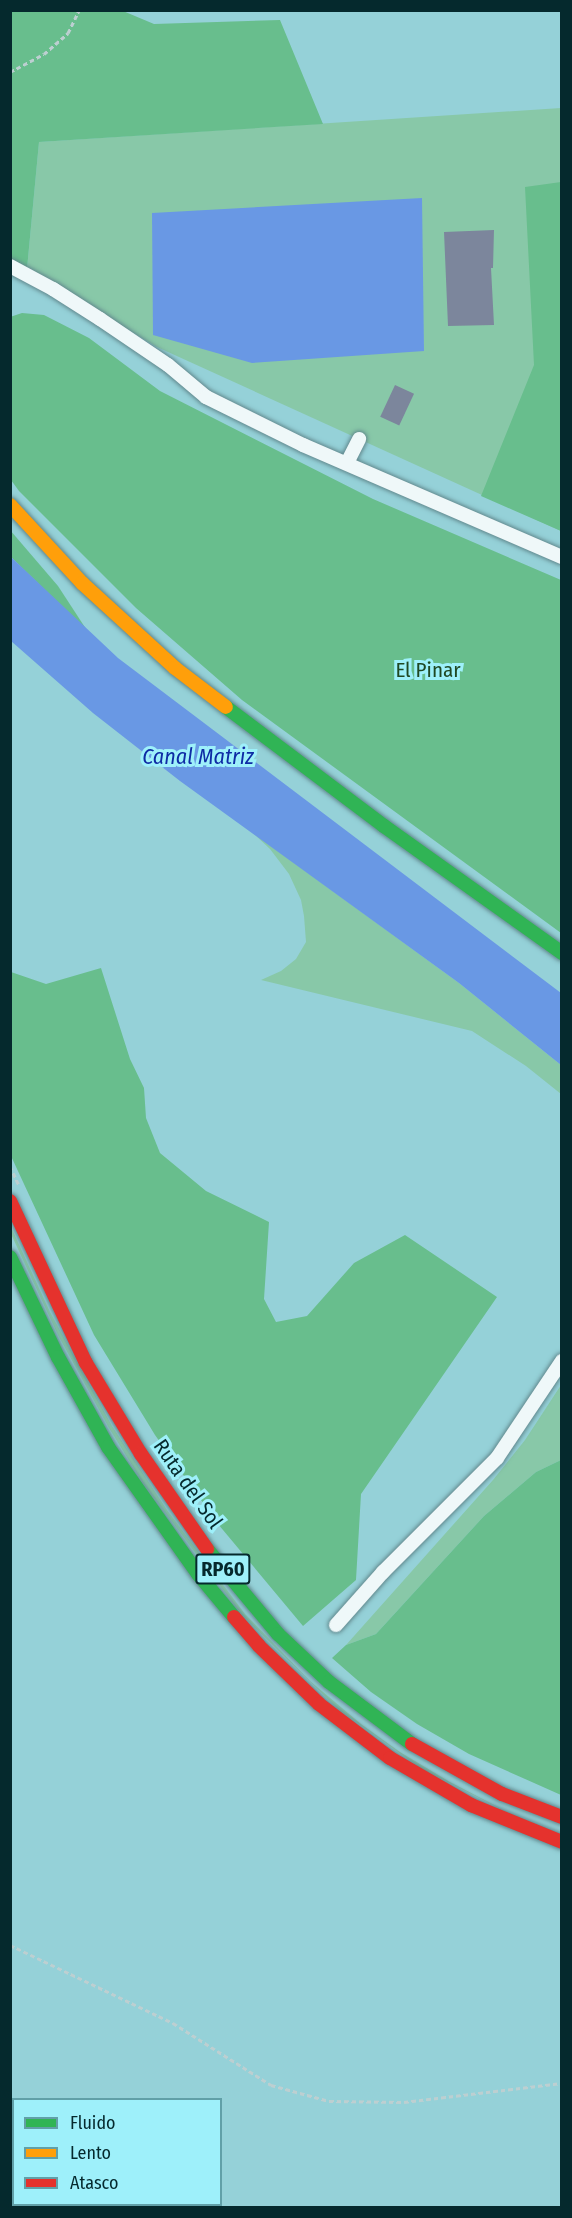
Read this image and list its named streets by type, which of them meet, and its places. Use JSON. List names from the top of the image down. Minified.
{"streets":{"main road":["Ruta del Sol","RP60"]},"water":["Canal Matriz"],"parks":["El Pinar"],"legend":["Fluido","Lento","Atasco"]}
